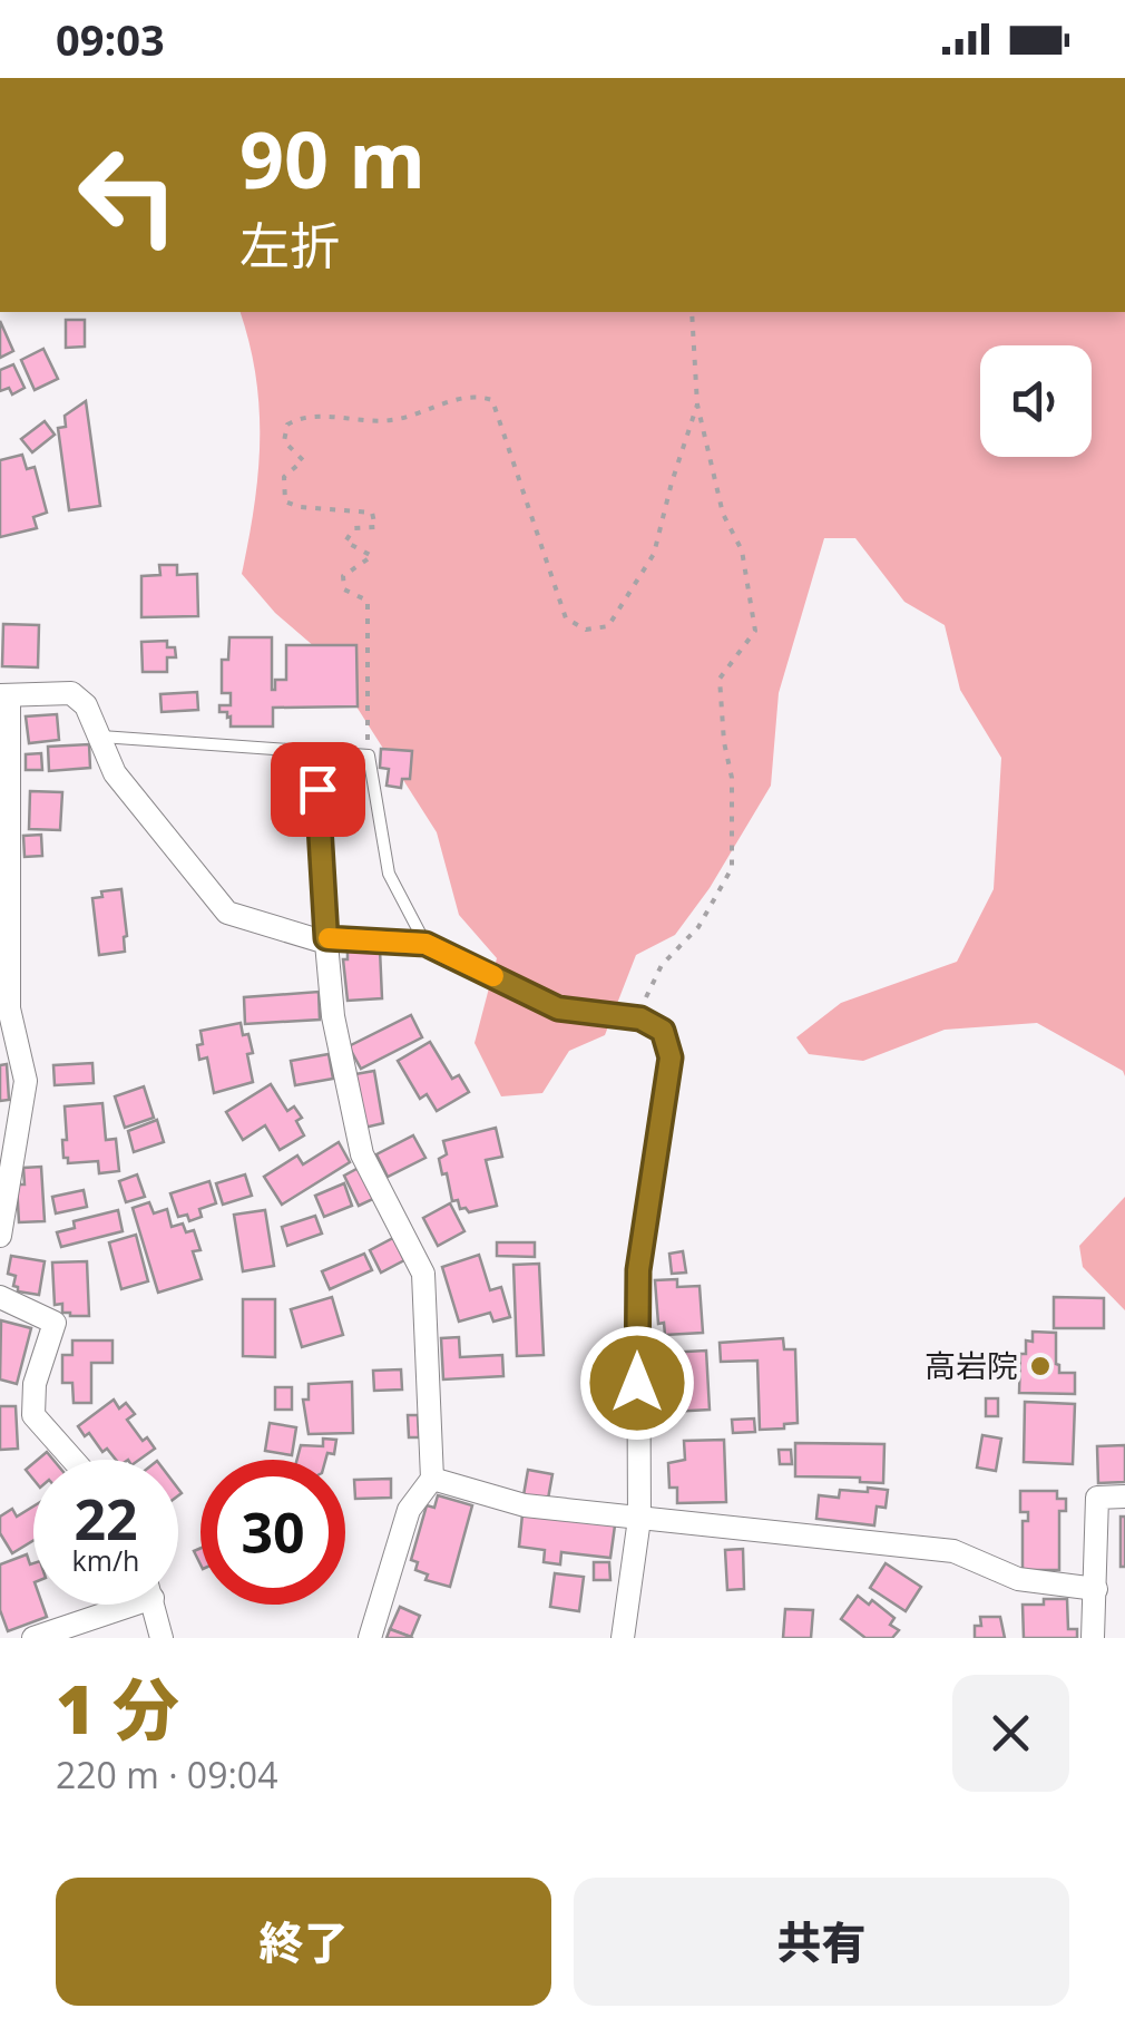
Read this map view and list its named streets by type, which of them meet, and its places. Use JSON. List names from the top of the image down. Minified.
{"places":["高岩院"],"page":{"status":"09:03","turn":["90 m","左折"],"speed":"22 km/h","limit":"30","heading":["1 分","220 m · 09:04"],"buttons":["終了","共有"]}}
